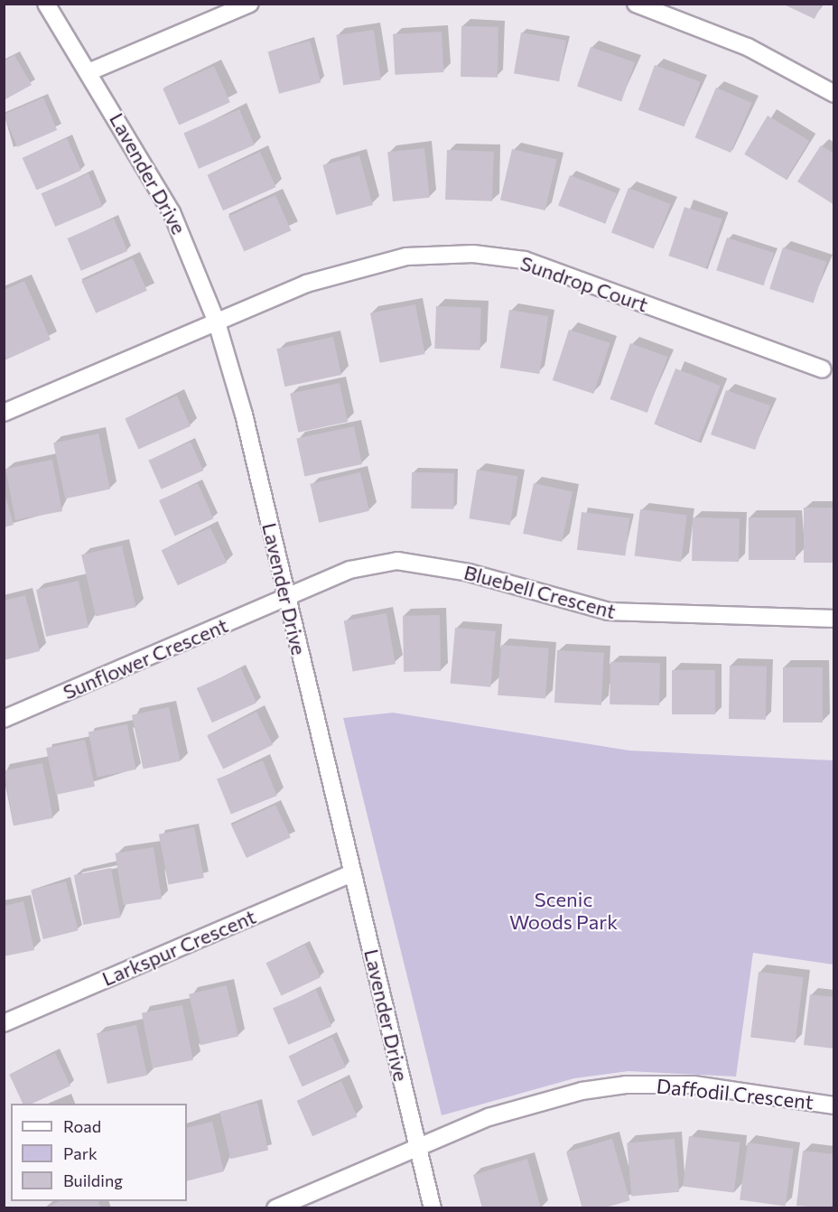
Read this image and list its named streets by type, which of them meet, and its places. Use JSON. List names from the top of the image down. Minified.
{"streets":{"street":["Lavender Drive","Sundrop Court","Bluebell Crescent","Sunflower Crescent","Larkspur Crescent","Daffodil Crescent"]},"crossings":[["Lavender Drive","Sundrop Court"],["Lavender Drive","Bluebell Crescent"],["Lavender Drive","Sunflower Crescent"],["Lavender Drive","Larkspur Crescent"],["Lavender Drive","Daffodil Crescent"],["Bluebell Crescent","Sunflower Crescent"]],"parks":["Scenic Woods Park"],"legend":["Road","Park","Building"]}
